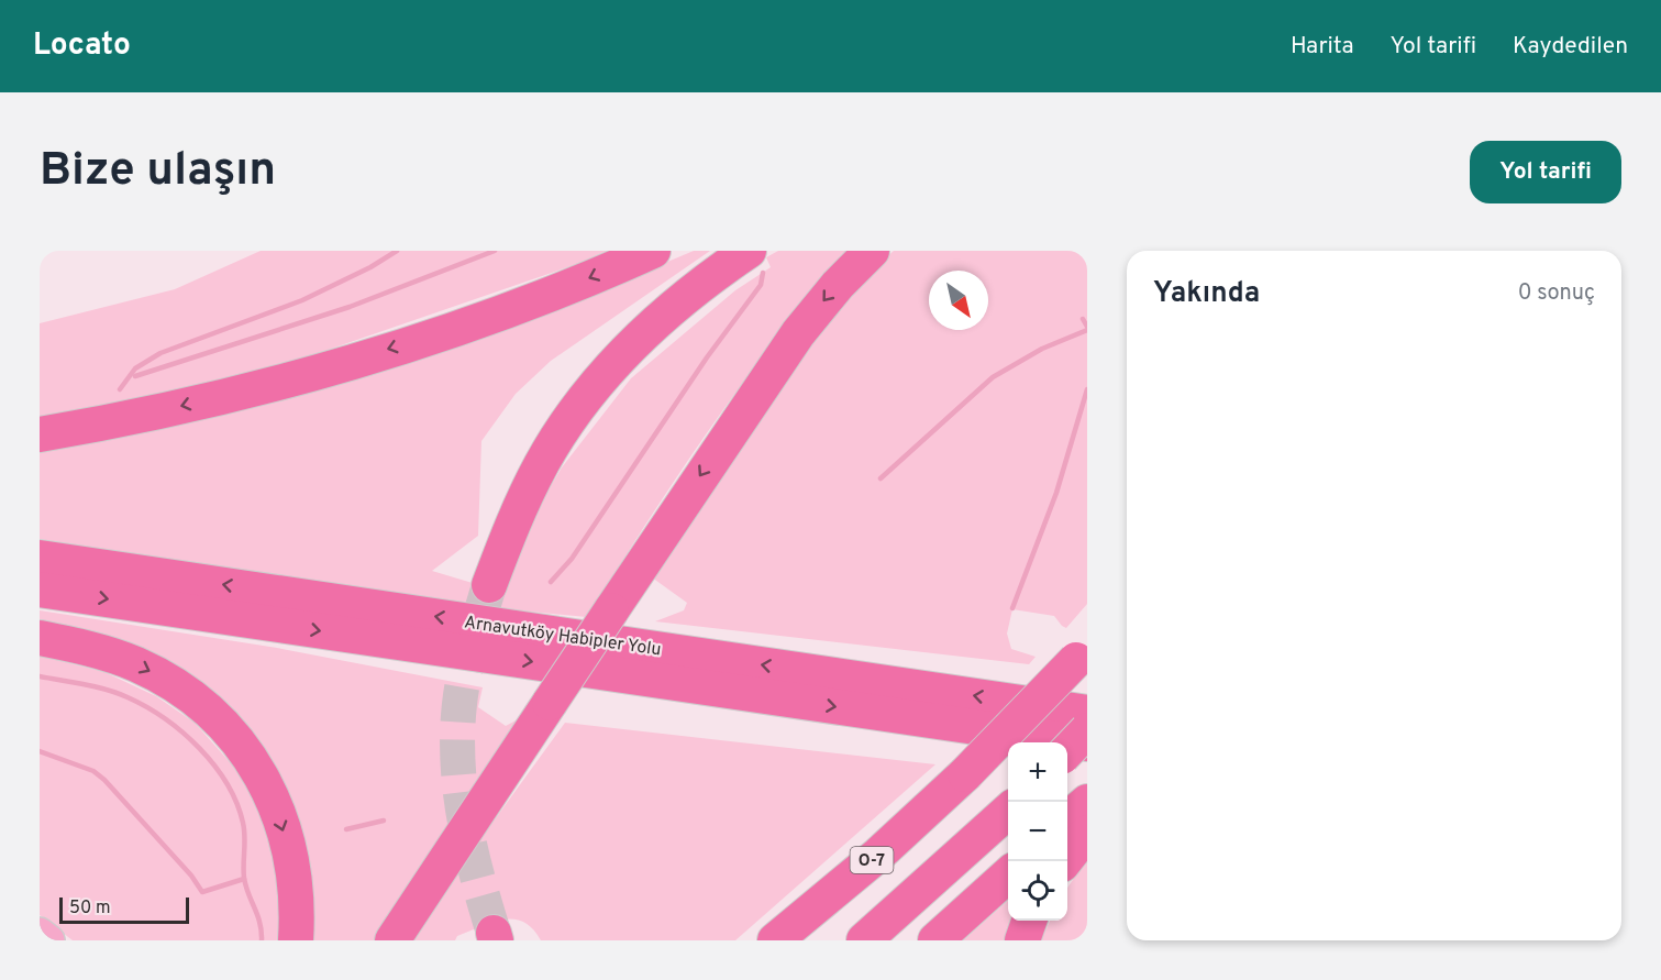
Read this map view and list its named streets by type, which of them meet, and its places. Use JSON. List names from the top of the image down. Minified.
{"streets":{"highway":["Arnavutköy Habipler Yolu","O-7"]},"scale_bar":"50 m","north":"bottom right","page":{"header":"Locato","nav":["Harita","Yol tarifi","Kaydedilen"],"buttons":"Yol tarifi","title":"Bize ulaşın","heading":["Yakında","0 sonuç"],"map_buttons":["+","−"],"scale":"50 m"}}
